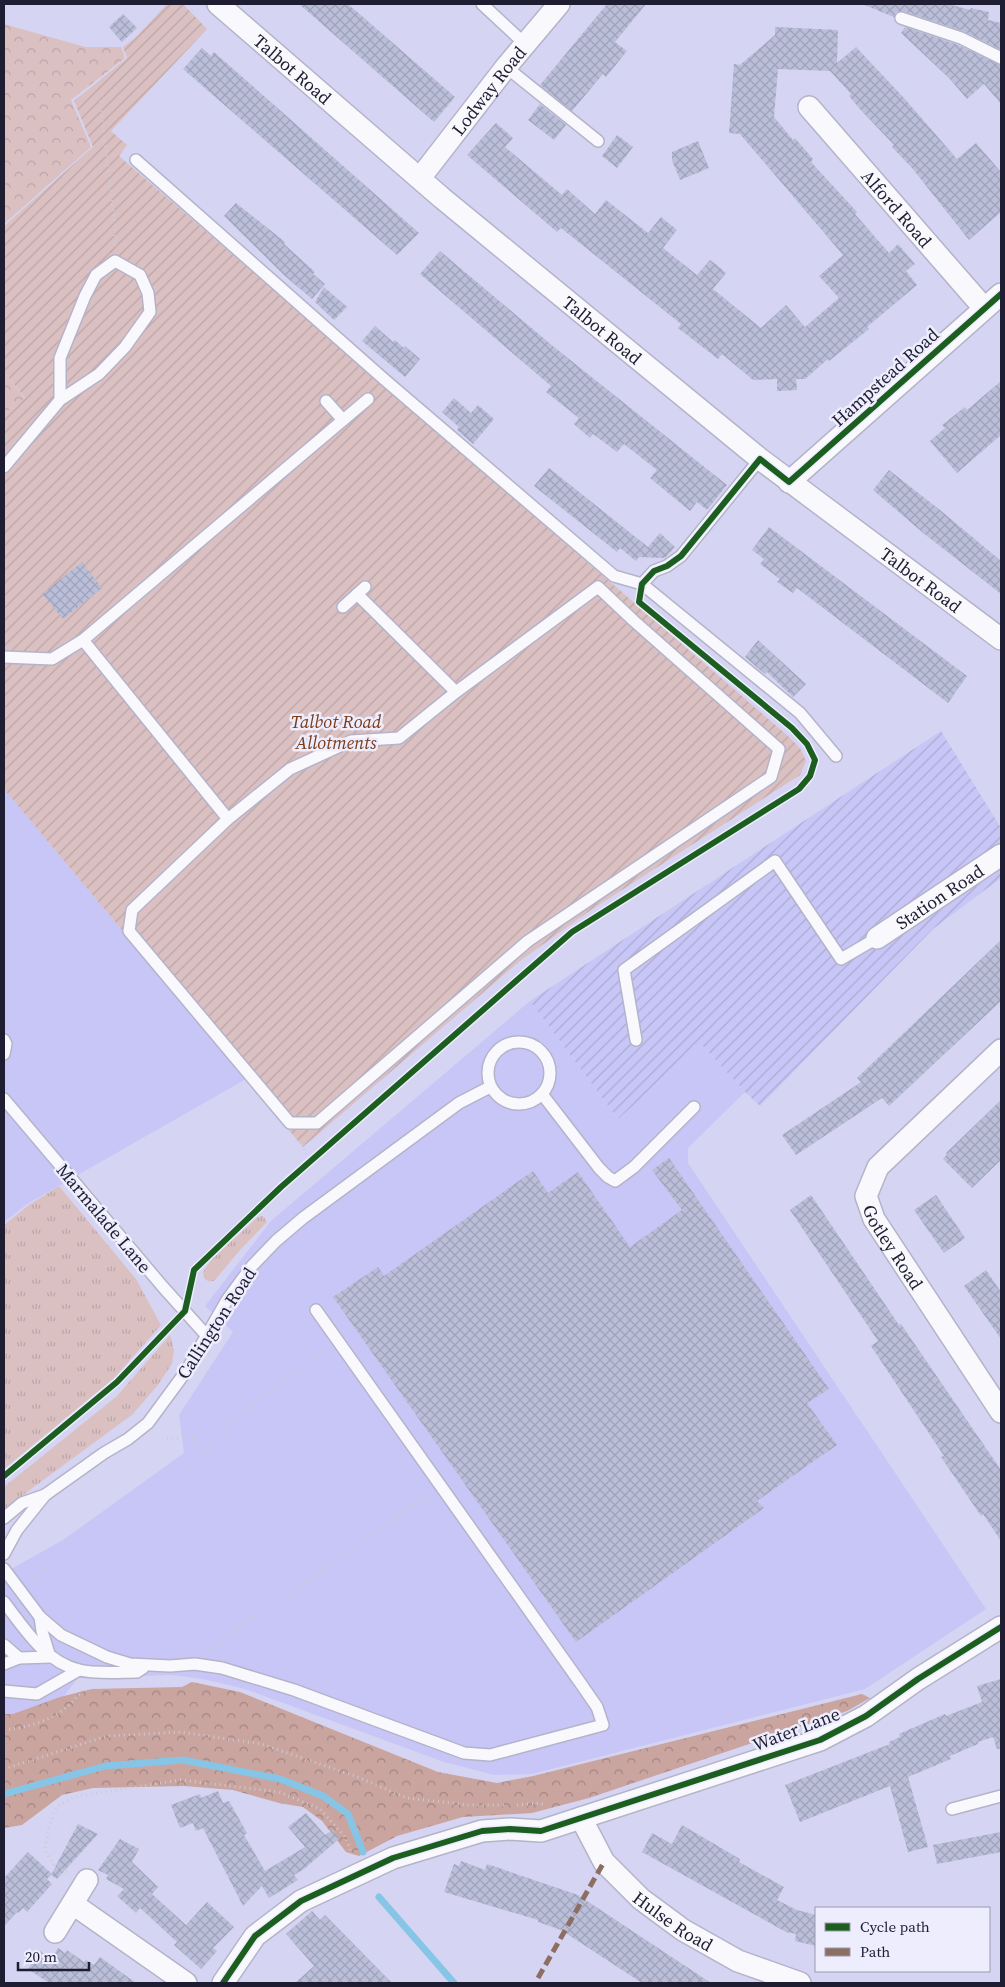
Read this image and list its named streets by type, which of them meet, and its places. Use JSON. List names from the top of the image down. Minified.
{"streets":{"street":["Talbot Road","Lodway Road","Alford Road","Hampstead Road","Station Road","Gotley Road","Water Lane","Hulse Road"],"lane":["Marmalade Lane","Callington Road"]},"crossings":[["Talbot Road","Lodway Road"],["Talbot Road","Hampstead Road"],["Alford Road","Hampstead Road"],["Marmalade Lane","Callington Road"],["Water Lane","Hulse Road"]],"parks":["Talbot Road Allotments"],"legend":["Cycle path","Path"],"scale_bar":"20 m"}
